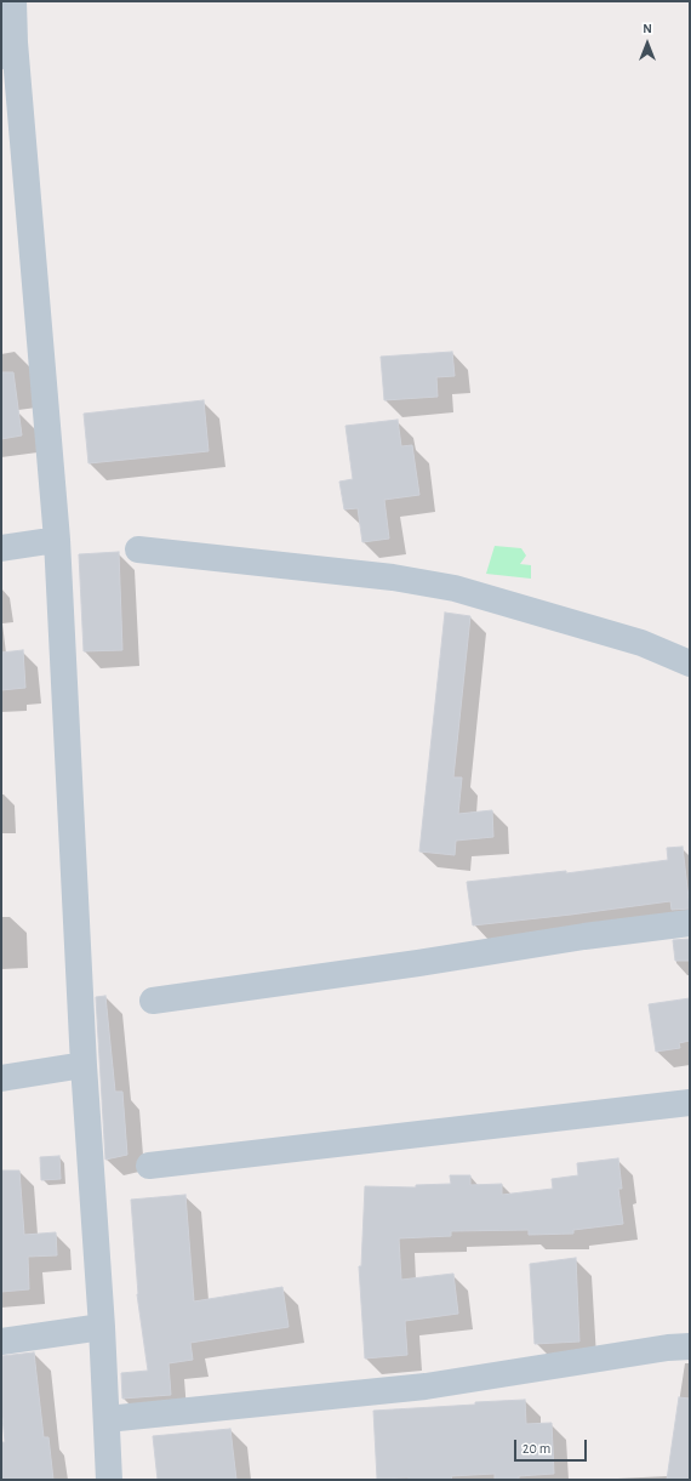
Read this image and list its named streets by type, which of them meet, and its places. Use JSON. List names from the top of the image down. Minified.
{"scale_bar":"20 m","north":"top"}
